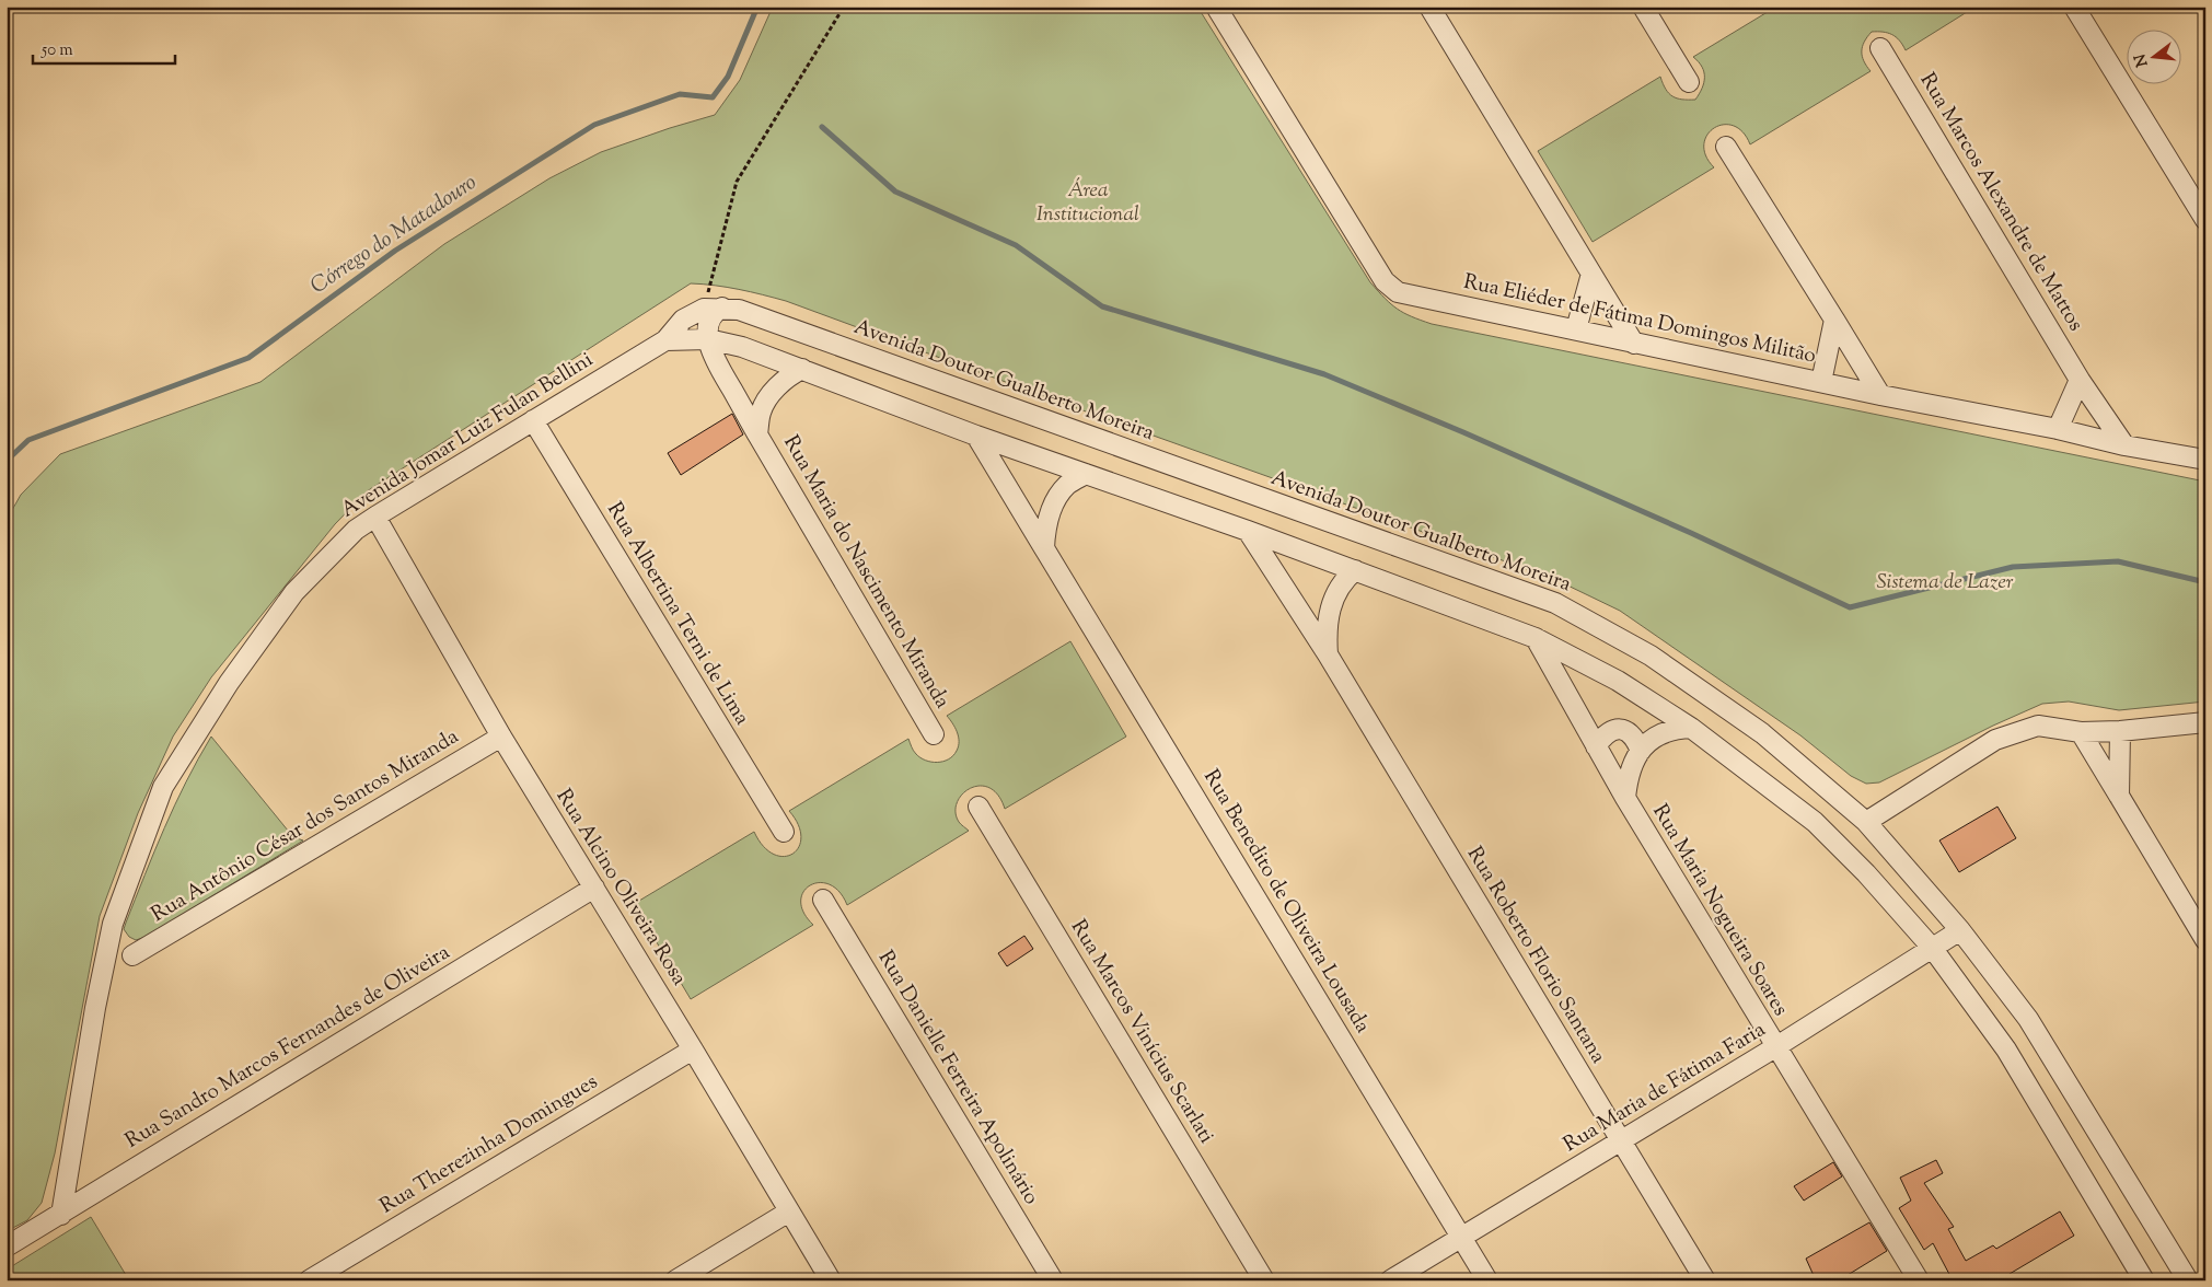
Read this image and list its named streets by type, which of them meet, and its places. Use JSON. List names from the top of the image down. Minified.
{"streets":{"street":["Rua Marcos Alexandre de Mattos","Rua Eliéder de Fátima Domingos Militão","Avenida Doutor Gualberto Moreira","Avenida Jomar Luiz Fulan Bellini","Rua Maria do Nascimento Miranda","Rua Albertina Terni de Lima","Rua Antônio César dos Santos Miranda","Rua Alcino Oliveira Rosa","Rua Benedito de Oliveira Lousada","Rua Maria Nogueira Soares","Rua Roberto Florio Santana","Rua Marcos Vinícius Scarlati","Rua Sandro Marcos Fernandes de Oliveira","Rua Danielle Ferreira Apolinário","Rua Maria de Fátima Faria","Rua Therezinha Domingues"]},"crossings":[["Rua Marcos Alexandre de Mattos","Rua Eliéder de Fátima Domingos Militão"],["Avenida Doutor Gualberto Moreira","Rua Maria de Fátima Faria"],["Avenida Jomar Luiz Fulan Bellini","Rua Albertina Terni de Lima"],["Avenida Jomar Luiz Fulan Bellini","Rua Antônio César dos Santos Miranda"],["Avenida Jomar Luiz Fulan Bellini","Rua Alcino Oliveira Rosa"],["Avenida Jomar Luiz Fulan Bellini","Rua Sandro Marcos Fernandes de Oliveira"],["Rua Antônio César dos Santos Miranda","Rua Alcino Oliveira Rosa"],["Rua Alcino Oliveira Rosa","Rua Sandro Marcos Fernandes de Oliveira"],["Rua Alcino Oliveira Rosa","Rua Therezinha Domingues"],["Rua Benedito de Oliveira Lousada","Rua Maria de Fátima Faria"],["Rua Maria Nogueira Soares","Rua Maria de Fátima Faria"],["Rua Roberto Florio Santana","Rua Maria de Fátima Faria"]],"water":["Córrego do Matadouro"],"parks":["Área Institucional","Sistema de Lazer"],"scale_bar":"50 m","north":"left"}
